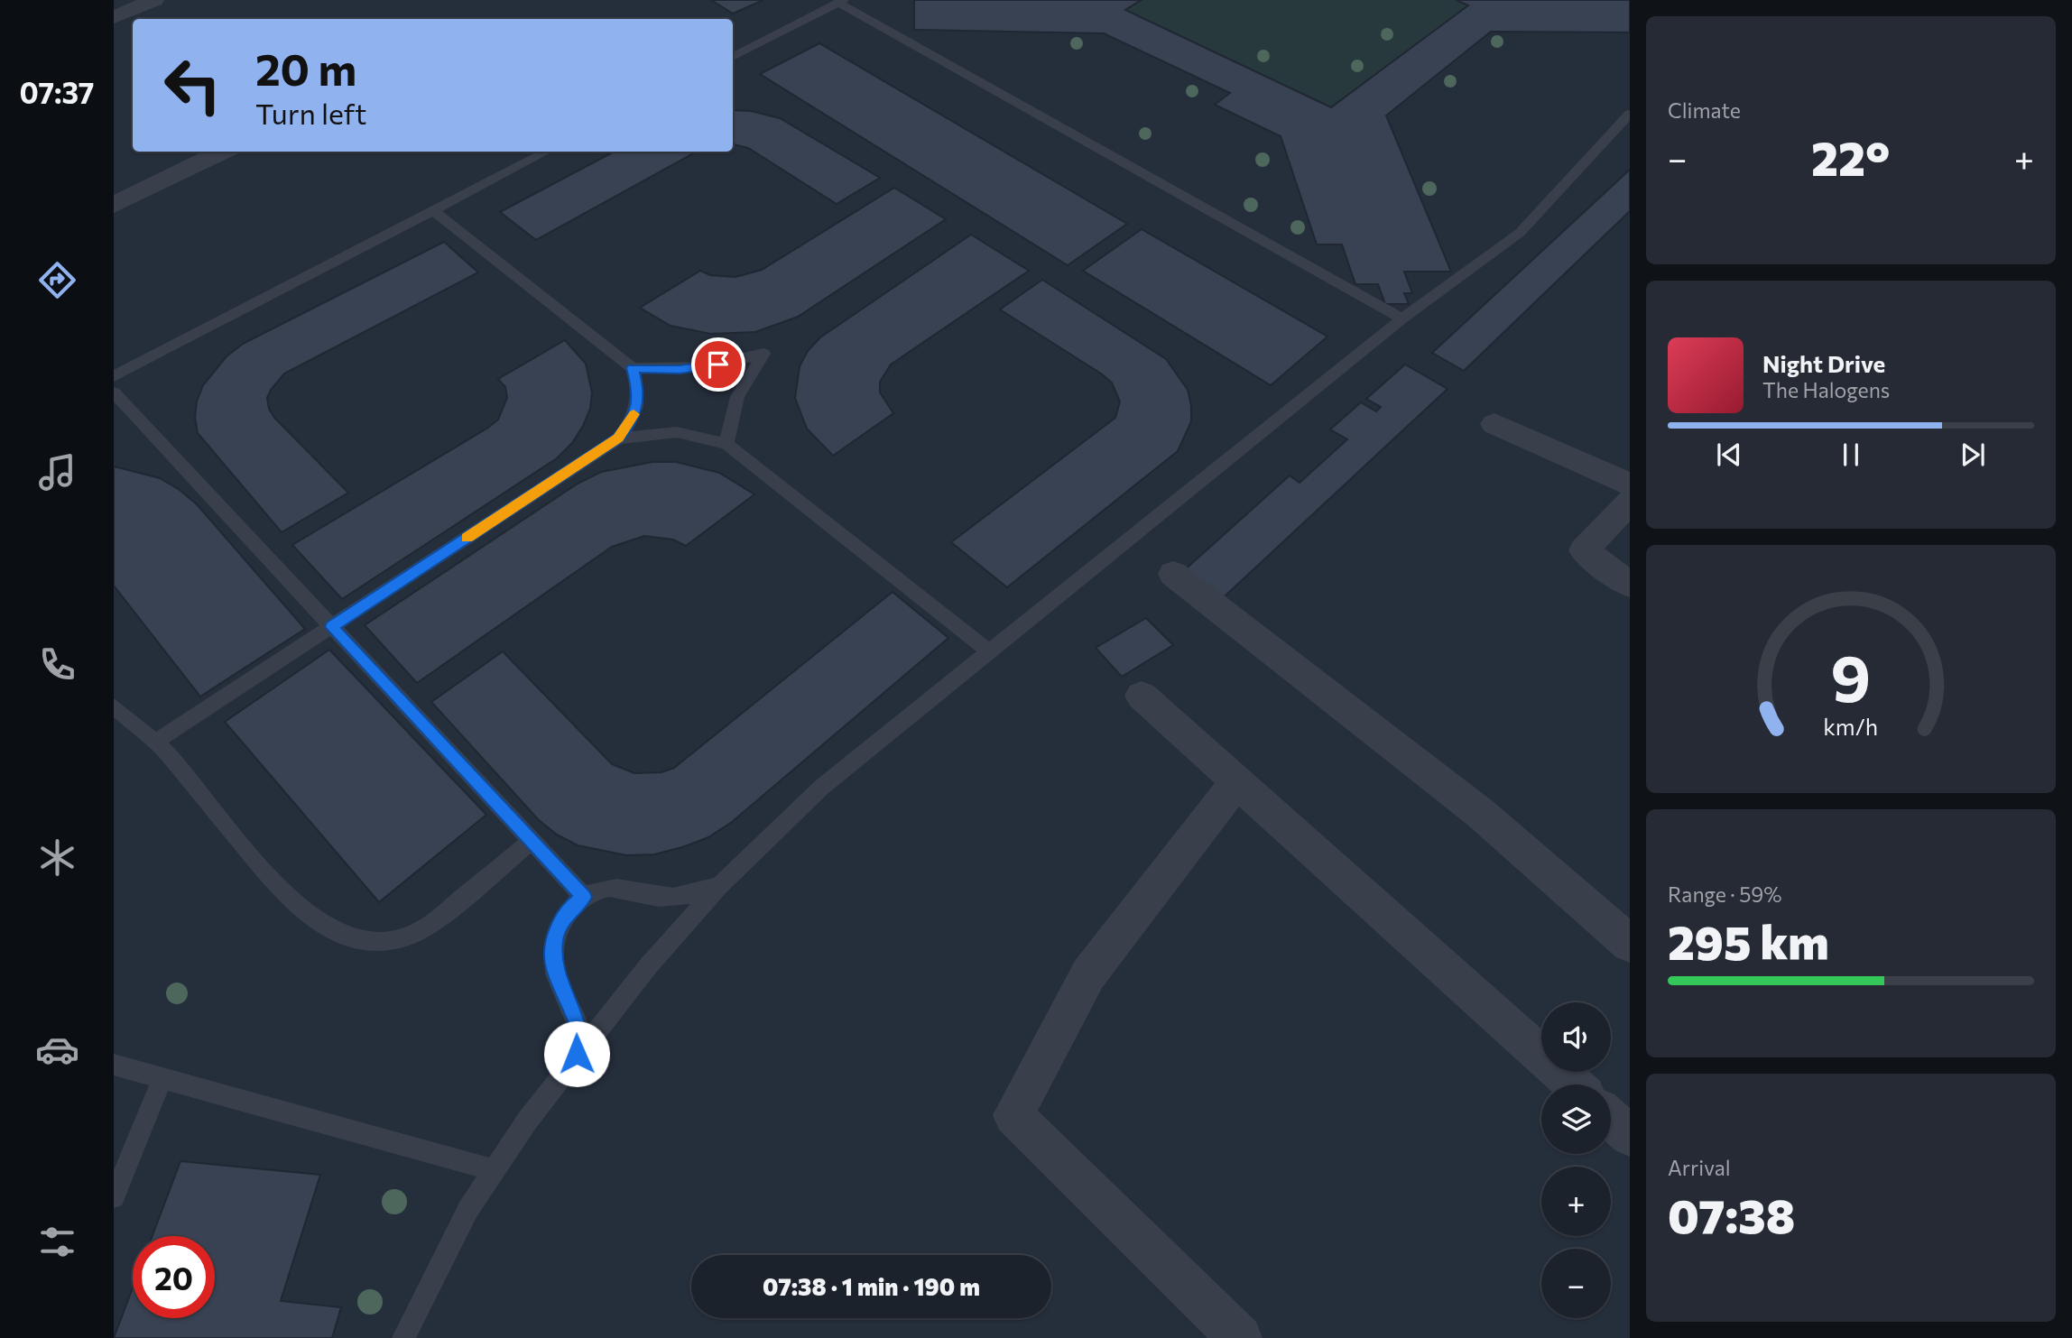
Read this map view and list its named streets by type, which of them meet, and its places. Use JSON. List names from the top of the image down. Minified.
{"page":{"tabs":"07:37","tile":["Climate",["Range · 59%","295 km"],["Arrival","07:38"]],"turn":["20 m","Turn left"],"heat":["−","22°","+"],"song":["Night Drive","The Halogens"],"map_buttons":["+","−"],"limit":"20","trip":"07:38 · 1 min · 190 m","gauge":["9","km/h"]}}
